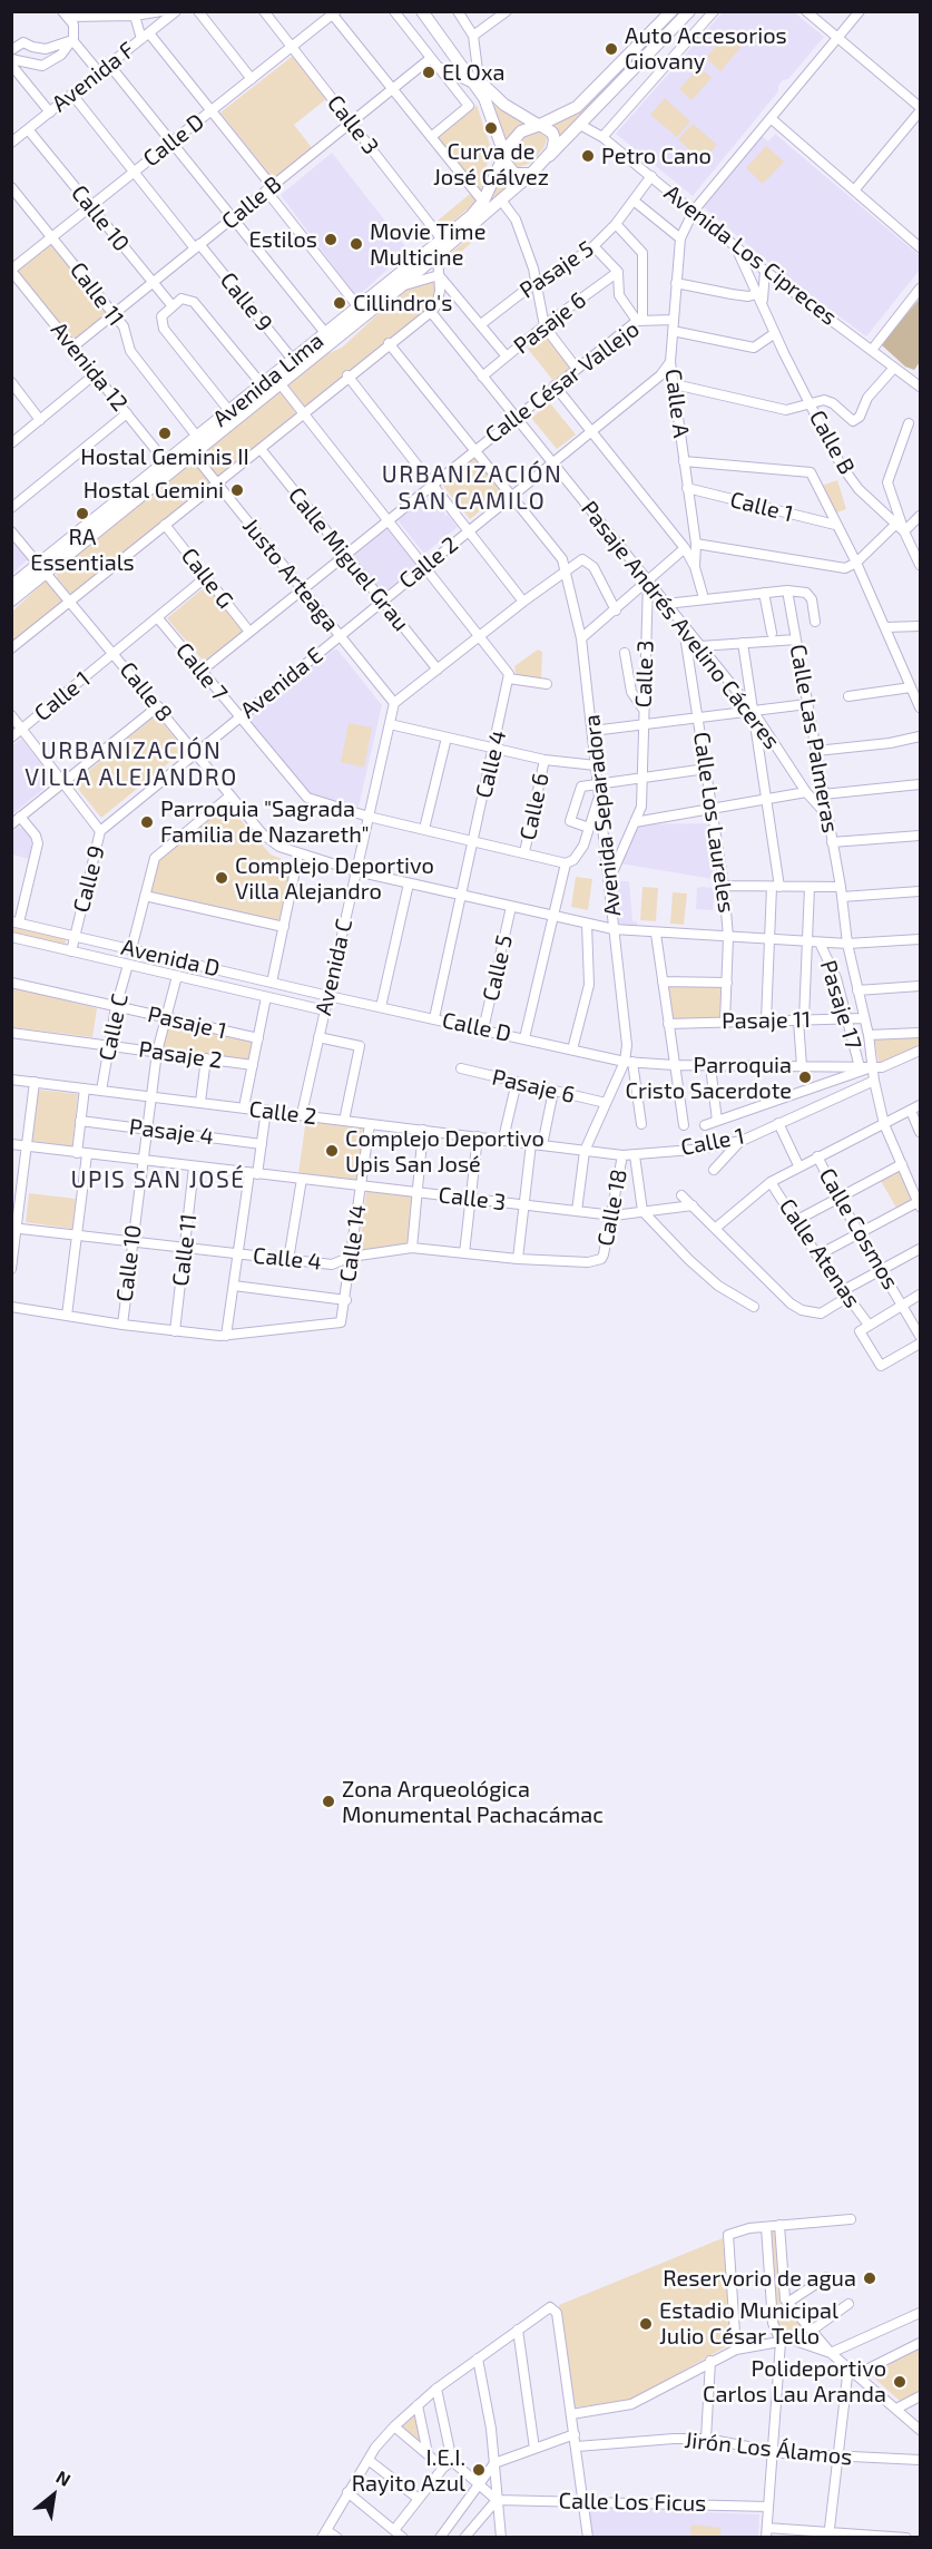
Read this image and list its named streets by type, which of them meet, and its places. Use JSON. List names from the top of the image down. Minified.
{"streets":{"main road":["Avenida Lima"],"street":["Avenida F","Calle 3","Calle D","Calle B","Calle 10","Avenida Los Cipreces","Pasaje 5","Calle 11","Calle 9","Pasaje 6","Avenida 12","Calle César Vallejo","Calle A","Calle 1","Calle Miguel Grau","Calle 2","Justo Arteaga","Calle G","Pasaje Andrés Avelino Cáceres","Calle 7","Avenida E","Calle 8","Calle Las Palmeras","Calle 4","Calle 6","Avenida Separadora","Calle Los Laureles","Avenida D","Avenida C","Calle 5","Pasaje 17","Pasaje 11","Pasaje 1","Calle C","Pasaje 2","Pasaje 4","Calle 18","Calle Cosmos","Calle 14","Calle Atenas","Jirón Los Álamos","Calle Los Ficus"]},"crossings":[["Avenida F","Calle 10"],["Avenida F","Calle 9"],["Calle 3","Calle D"],["Calle 3","Calle B"],["Calle 3","Calle 10"],["Calle 3","Calle 11"],["Calle 3","Avenida Lima"],["Calle 3","Pasaje Andrés Avelino Cáceres"],["Calle 3","Avenida Separadora"],["Calle 3","Calle 18"],["Calle 3","Calle 14"],["Calle D","Calle 10"],["Calle D","Calle 11"],["Calle D","Calle 9"],["Calle D","Avenida 12"],["Calle D","Calle Las Palmeras"],["Calle D","Calle 4"],["Calle D","Avenida Separadora"],["Calle D","Avenida D"],["Calle D","Avenida C"],["Calle D","Calle 5"],["Calle D","Pasaje 17"],["Calle B","Calle 10"],["Calle B","Avenida Los Cipreces"],["Calle B","Calle 11"],["Calle B","Calle 9"],["Calle B","Avenida 12"],["Calle 10","Calle 2"],["Calle 10","Calle 4"],["Calle 10","Avenida D"],["Calle 10","Pasaje 1"],["Calle 10","Pasaje 2"],["Calle 10","Pasaje 4"],["Avenida Los Cipreces","Pasaje 5"],["Avenida Los Cipreces","Calle A"],["Calle 11","Avenida Lima"],["Calle 11","Calle 4"],["Calle 9","Avenida Lima"],["Calle 9","Calle 1"],["Calle 9","Avenida E"],["Calle 9","Avenida D"],["Pasaje 6","Pasaje Andrés Avelino Cáceres"],["Avenida 12","Avenida Lima"],["Avenida Lima","Justo Arteaga"],["Avenida Lima","Calle 8"],["Calle César Vallejo","Calle A"],["Calle César Vallejo","Calle Miguel Grau"],["Calle César Vallejo","Justo Arteaga"],["Calle César Vallejo","Pasaje Andrés Avelino Cáceres"],["Calle César Vallejo","Avenida Separadora"],["Calle A","Calle 1"],["Calle A","Calle 2"],["Calle 1","Calle 2"],["Calle 1","Calle G"],["Calle 1","Calle 7"],["Calle 1","Calle 8"],["Calle Miguel Grau","Calle 2"],["Calle 2","Justo Arteaga"],["Calle 2","Pasaje Andrés Avelino Cáceres"],["Calle 2","Avenida E"],["Calle 2","Avenida Separadora"],["Calle 2","Avenida C"],["Calle 2","Calle C"],["Calle 2","Calle 18"],["Calle 2","Calle 14"],["Justo Arteaga","Avenida E"],["Justo Arteaga","Avenida C"],["Pasaje Andrés Avelino Cáceres","Calle Las Palmeras"],["Pasaje Andrés Avelino Cáceres","Calle Los Laureles"],["Calle 7","Avenida E"],["Calle 7","Avenida C"],["Avenida E","Calle 8"],["Calle 8","Avenida C"],["Calle Las Palmeras","Pasaje 11"],["Calle 4","Calle 18"],["Calle 4","Calle 14"],["Calle Los Laureles","Pasaje 11"],["Avenida D","Avenida C"],["Avenida D","Calle C"],["Pasaje 17","Pasaje 11"],["Pasaje 1","Calle C"],["Calle C","Pasaje 2"]],"districts":["URBANIZACIÓN SAN CAMILO","URBANIZACIÓN VILLA ALEJANDRO","UPIS SAN JOSÉ"],"places":["Auto Accesorios Giovany","El Oxa","Curva de José Gálvez","Petro Cano","Estilos","Movie Time Multicine","Cillindro's","Hostal Geminis II","Hostal Gemini","RA Essentials","Parroquia \"Sagrada Familia de Nazareth\"","Complejo Deportivo Villa Alejandro","Parroquia Cristo Sacerdote","Complejo Deportivo Upis San José","Zona Arqueológica Monumental Pachacámac","Reservorio de agua","Estadio Municipal Julio César Tello","Polideportivo Carlos Lau Aranda","I.E.I. Rayito Azul"],"north":"top right"}
